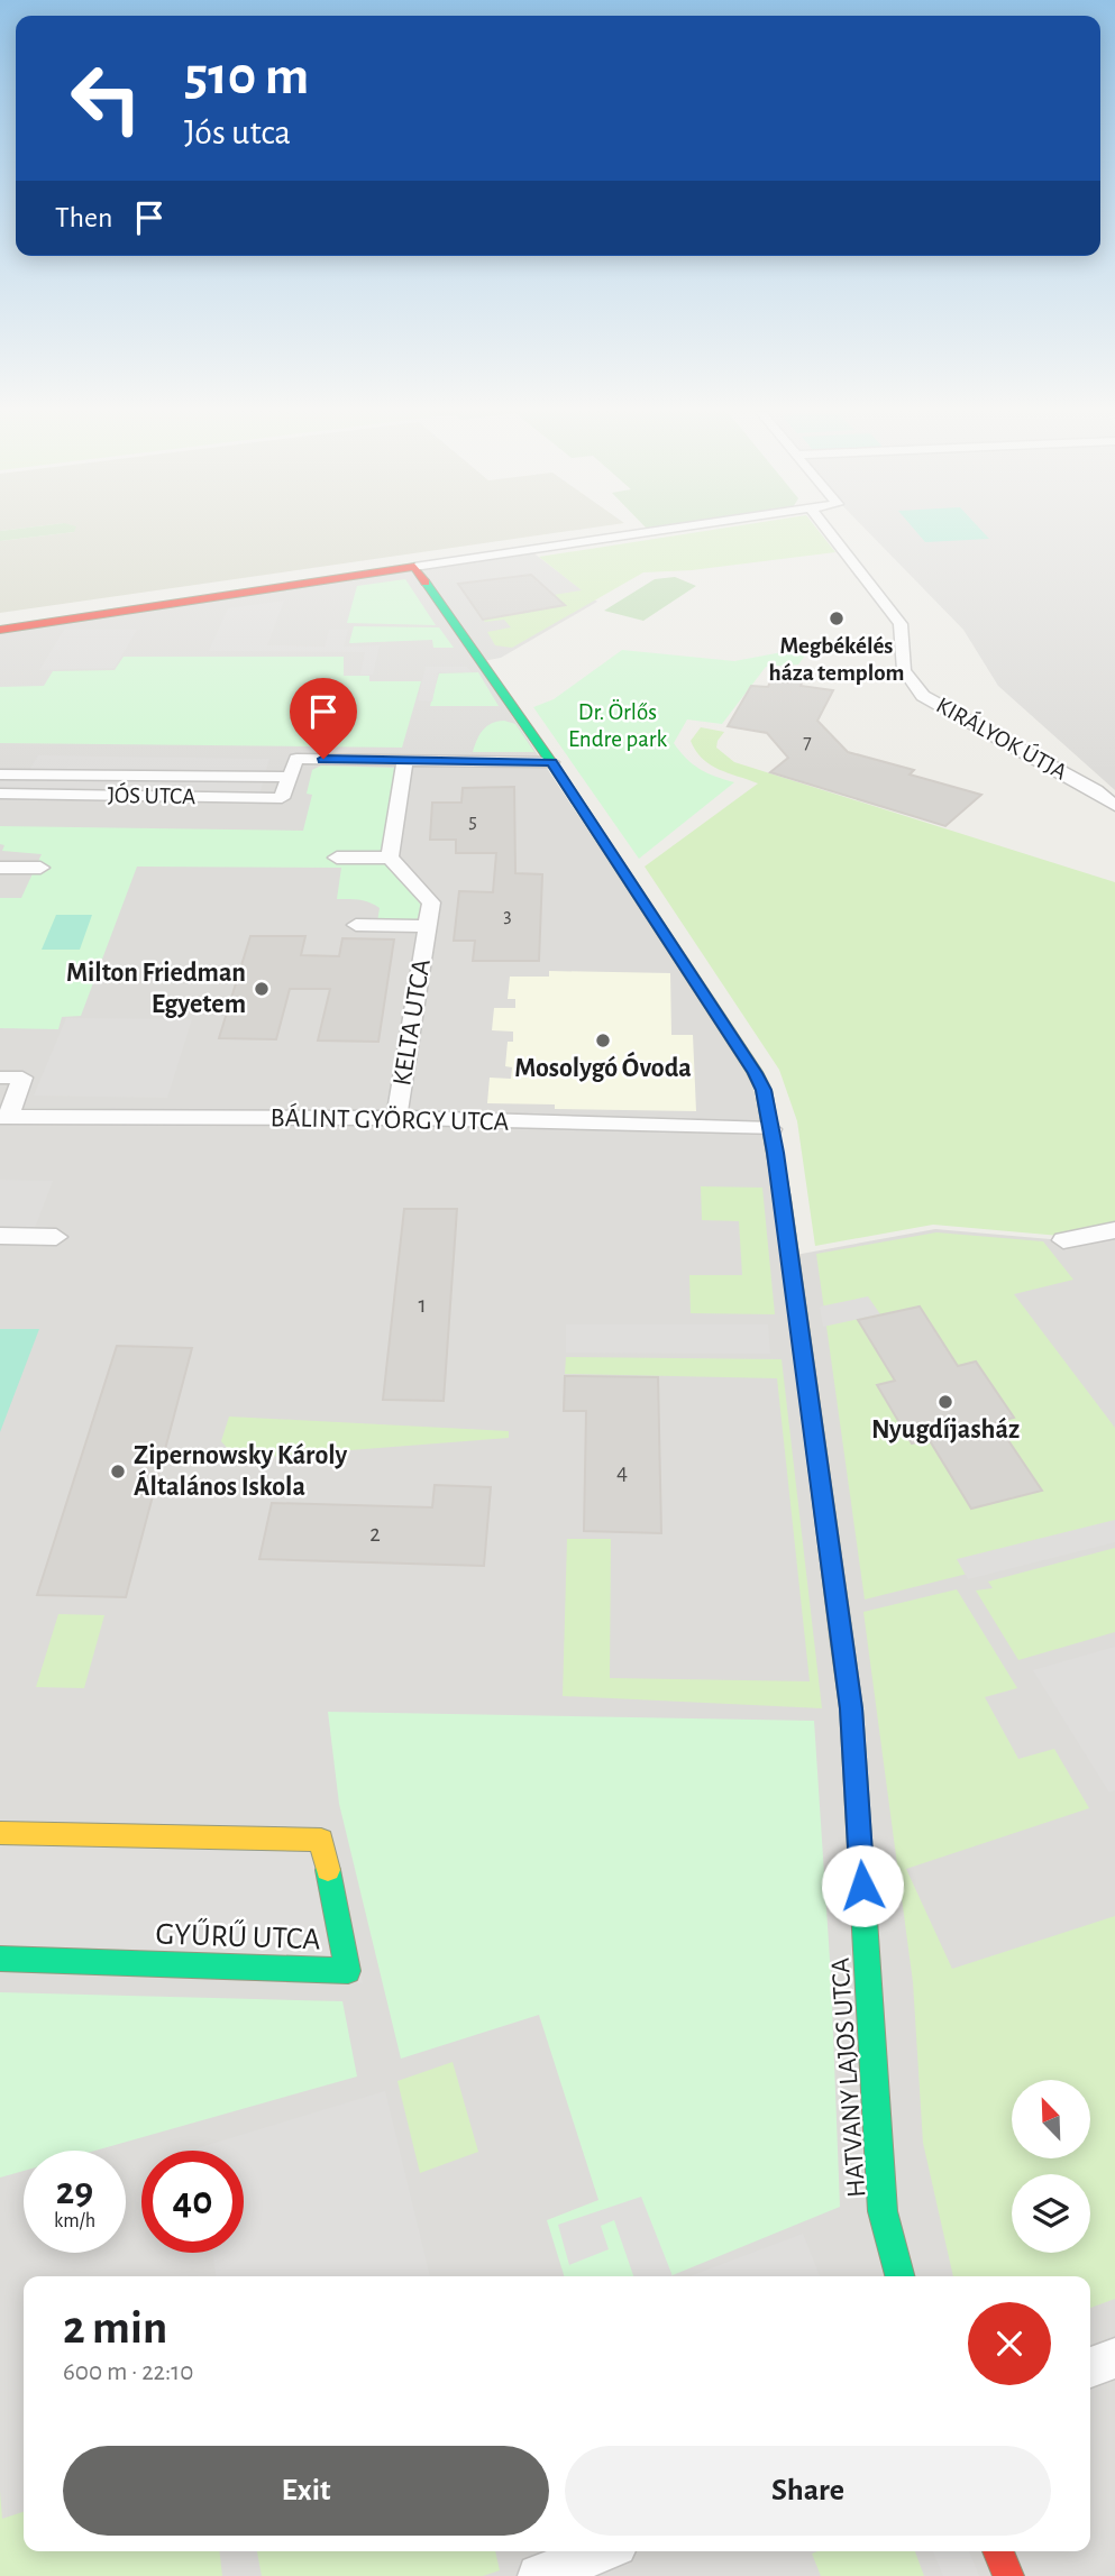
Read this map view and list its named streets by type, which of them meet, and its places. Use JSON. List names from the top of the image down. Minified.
{"streets":{"street":["KIRÁLYOK ÚTJA","JÓS UTCA","KELTA UTCA","BÁLINT GYÖRGY UTCA","GYŰRŰ UTCA","HATVANY LAJOS UTCA"]},"crossings":[["JÓS UTCA","HATVANY LAJOS UTCA"],["KELTA UTCA","BÁLINT GYÖRGY UTCA"],["BÁLINT GYÖRGY UTCA","HATVANY LAJOS UTCA"]],"parks":["Dr. Örlős Endre park"],"places":["Megbékélés háza templom","Milton Friedman Egyetem","Mosolygó Óvoda","Nyugdíjasház","Zipernowsky Károly Általános Iskola"],"house_numbers":["7","5","3","1","4","2"],"north":"top left","page":{"turn":["510 m","Jós utca"],"then":"Then","speed":"29 km/h","limit":"40","heading":["2 min","600 m · 22:10"],"buttons":["Exit","Share"]}}
